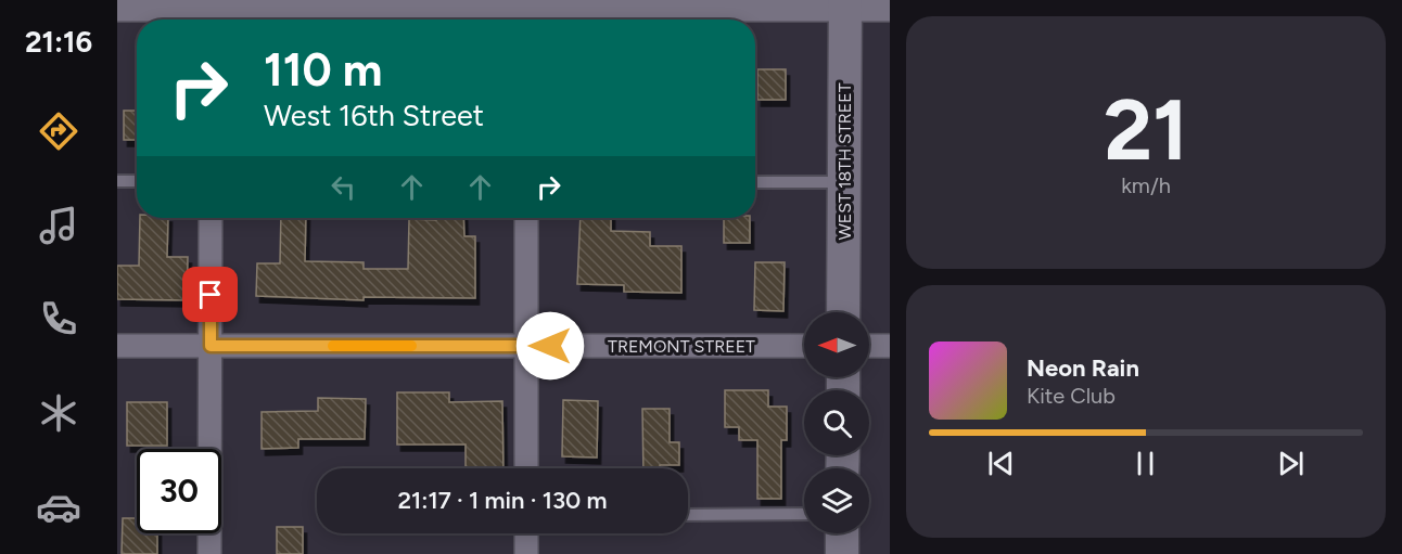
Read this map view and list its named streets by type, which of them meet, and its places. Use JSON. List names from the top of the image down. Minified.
{"streets":{"main road":["WEST 18TH STREET"],"street":["TREMONT STREET"]},"north":"left","page":{"tabs":"21:16","tile":["21","km/h"],"turn":["110 m","West 16th Street"],"song":["Neon Rain","Kite Club"],"limit":"30","trip":"21:17 · 1 min · 130 m"}}
